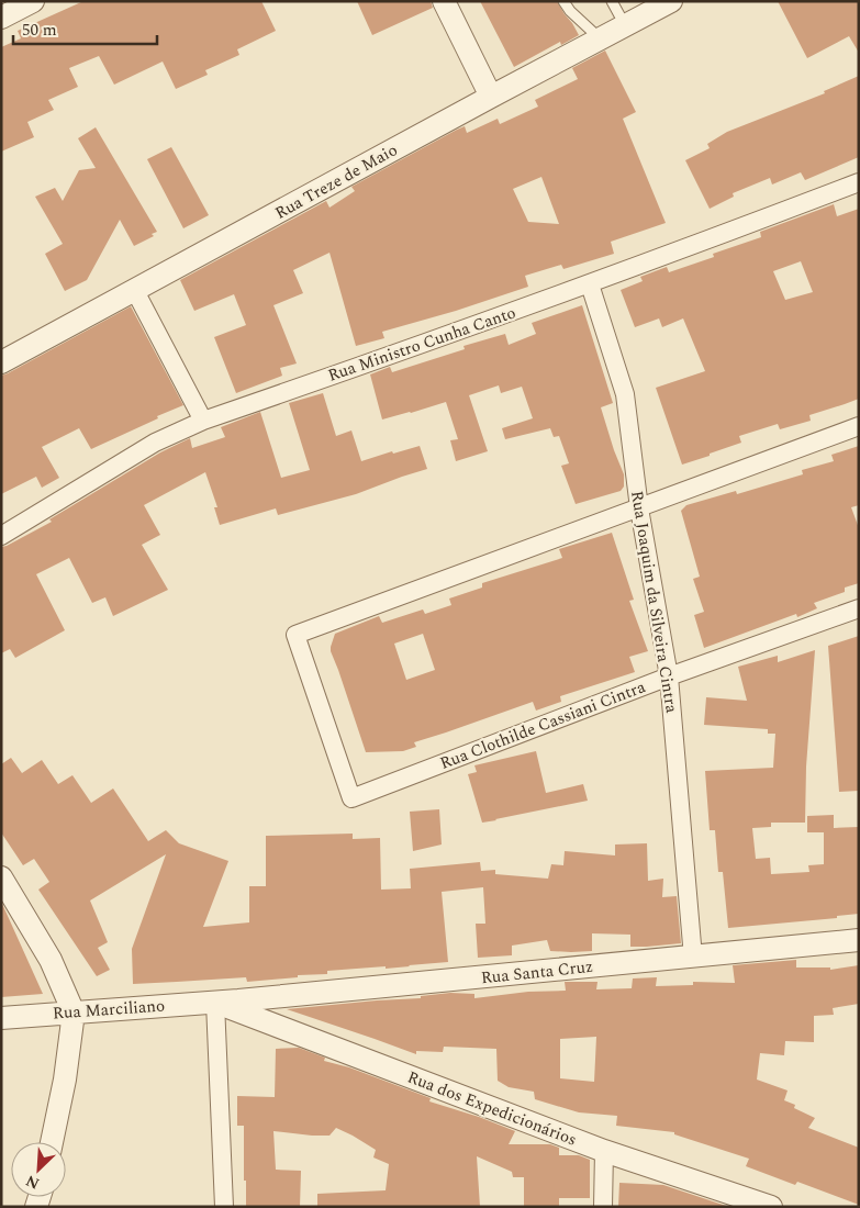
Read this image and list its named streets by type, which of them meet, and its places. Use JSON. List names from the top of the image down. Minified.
{"streets":{"street":["Rua Treze de Maio","Rua Ministro Cunha Canto","Rua Joaquim da Silveira Cintra","Rua Clothilde Cassiani Cintra","Rua Santa Cruz","Rua Marciliano","Rua dos Expedicionários"]},"crossings":[["Rua Ministro Cunha Canto","Rua Joaquim da Silveira Cintra"],["Rua Joaquim da Silveira Cintra","Rua Clothilde Cassiani Cintra"],["Rua Joaquim da Silveira Cintra","Rua Santa Cruz"],["Rua Santa Cruz","Rua Marciliano"],["Rua Santa Cruz","Rua dos Expedicionários"],["Rua Marciliano","Rua dos Expedicionários"]],"scale_bar":"50 m","north":"bottom left"}
